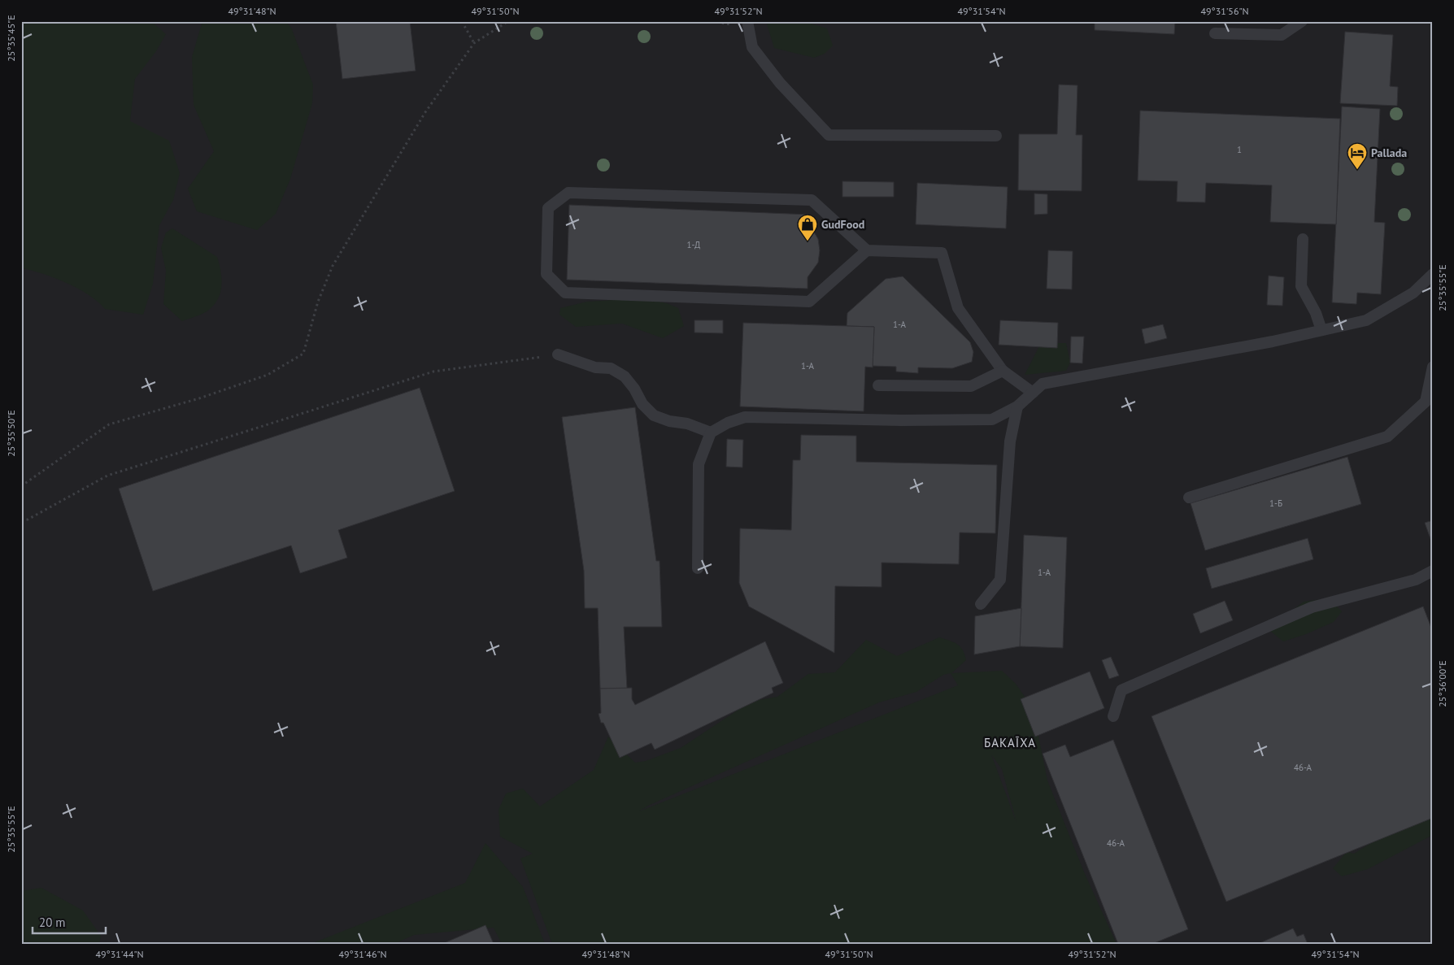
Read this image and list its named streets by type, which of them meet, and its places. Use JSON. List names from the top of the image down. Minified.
{"districts":["БАКАЇХА"],"places":{"hotel":["Pallada"],"shop":["GudFood"]},"house_numbers":["1","1-Д","1-А","1-А","1-Б","1-А","46-А","46-А"],"scale_bar":"20 m","coordinates":["49°31'48\"N","49°31'50\"N","49°31'52\"N","49°31'54\"N","49°31'56\"N","25°35'45\"E","25°35'55\"E","25°35'50\"E","25°36'00\"E","49°31'44\"N","49°31'46\"N"]}
